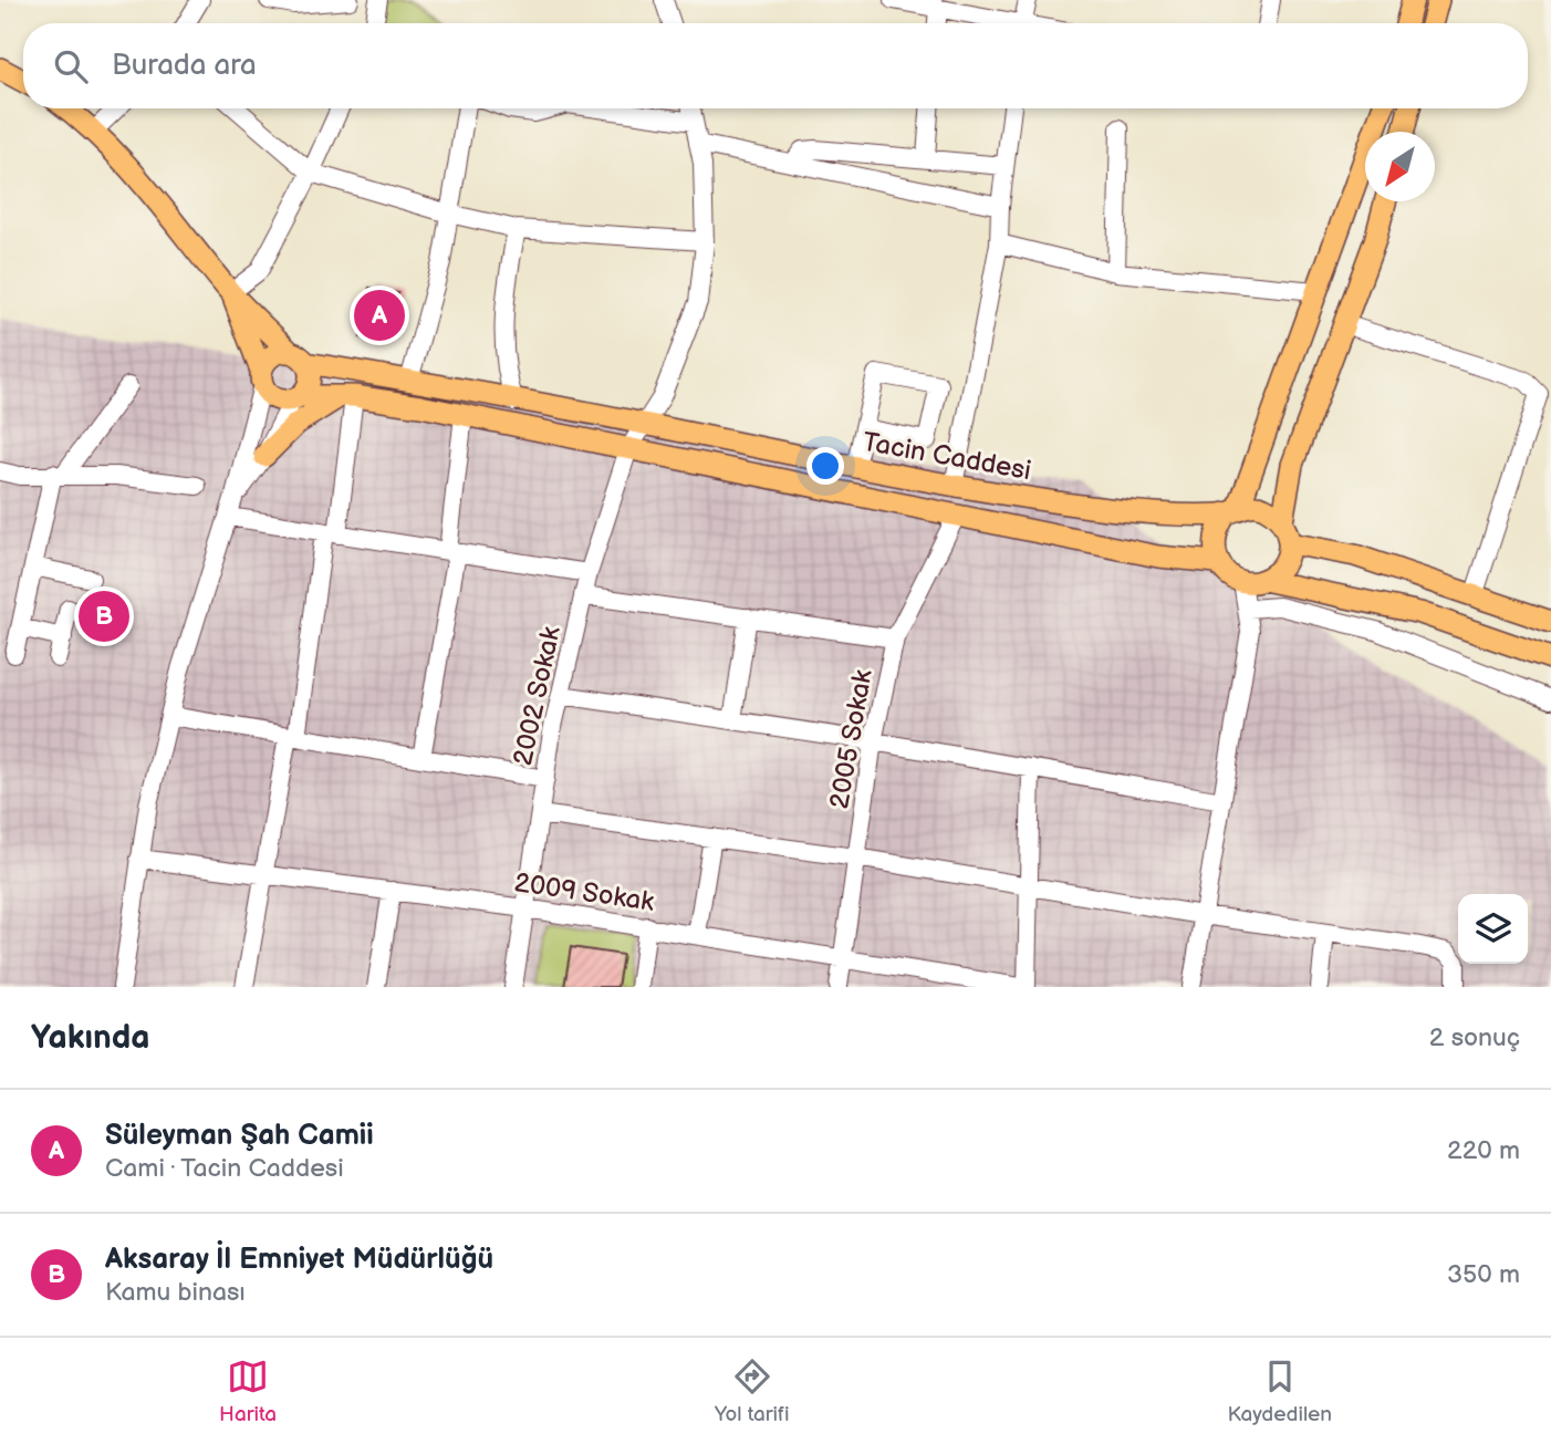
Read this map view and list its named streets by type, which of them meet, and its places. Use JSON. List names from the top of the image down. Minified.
{"streets":{"main road":["Tacin Caddesi"],"street":["2002 Sokak","2005 Sokak","2009 Sokak"]},"crossings":[["Tacin Caddesi","2002 Sokak"],["Tacin Caddesi","2005 Sokak"],["2002 Sokak","2009 Sokak"],["2005 Sokak","2009 Sokak"]],"north":"bottom left","page":{"search":"Burada ara","pins":["A","B"],"heading":["Yakında","2 sonuç"],"list":[{"mark":"A","name":"Süleyman Şah Camii","note":"Cami · Tacin Caddesi","value":"220 m"},{"mark":"B","name":"Aksaray İl Emniyet Müdürlüğü","note":"Kamu binası","value":"350 m"}],"nav":["Harita","Yol tarifi","Kaydedilen"]}}
